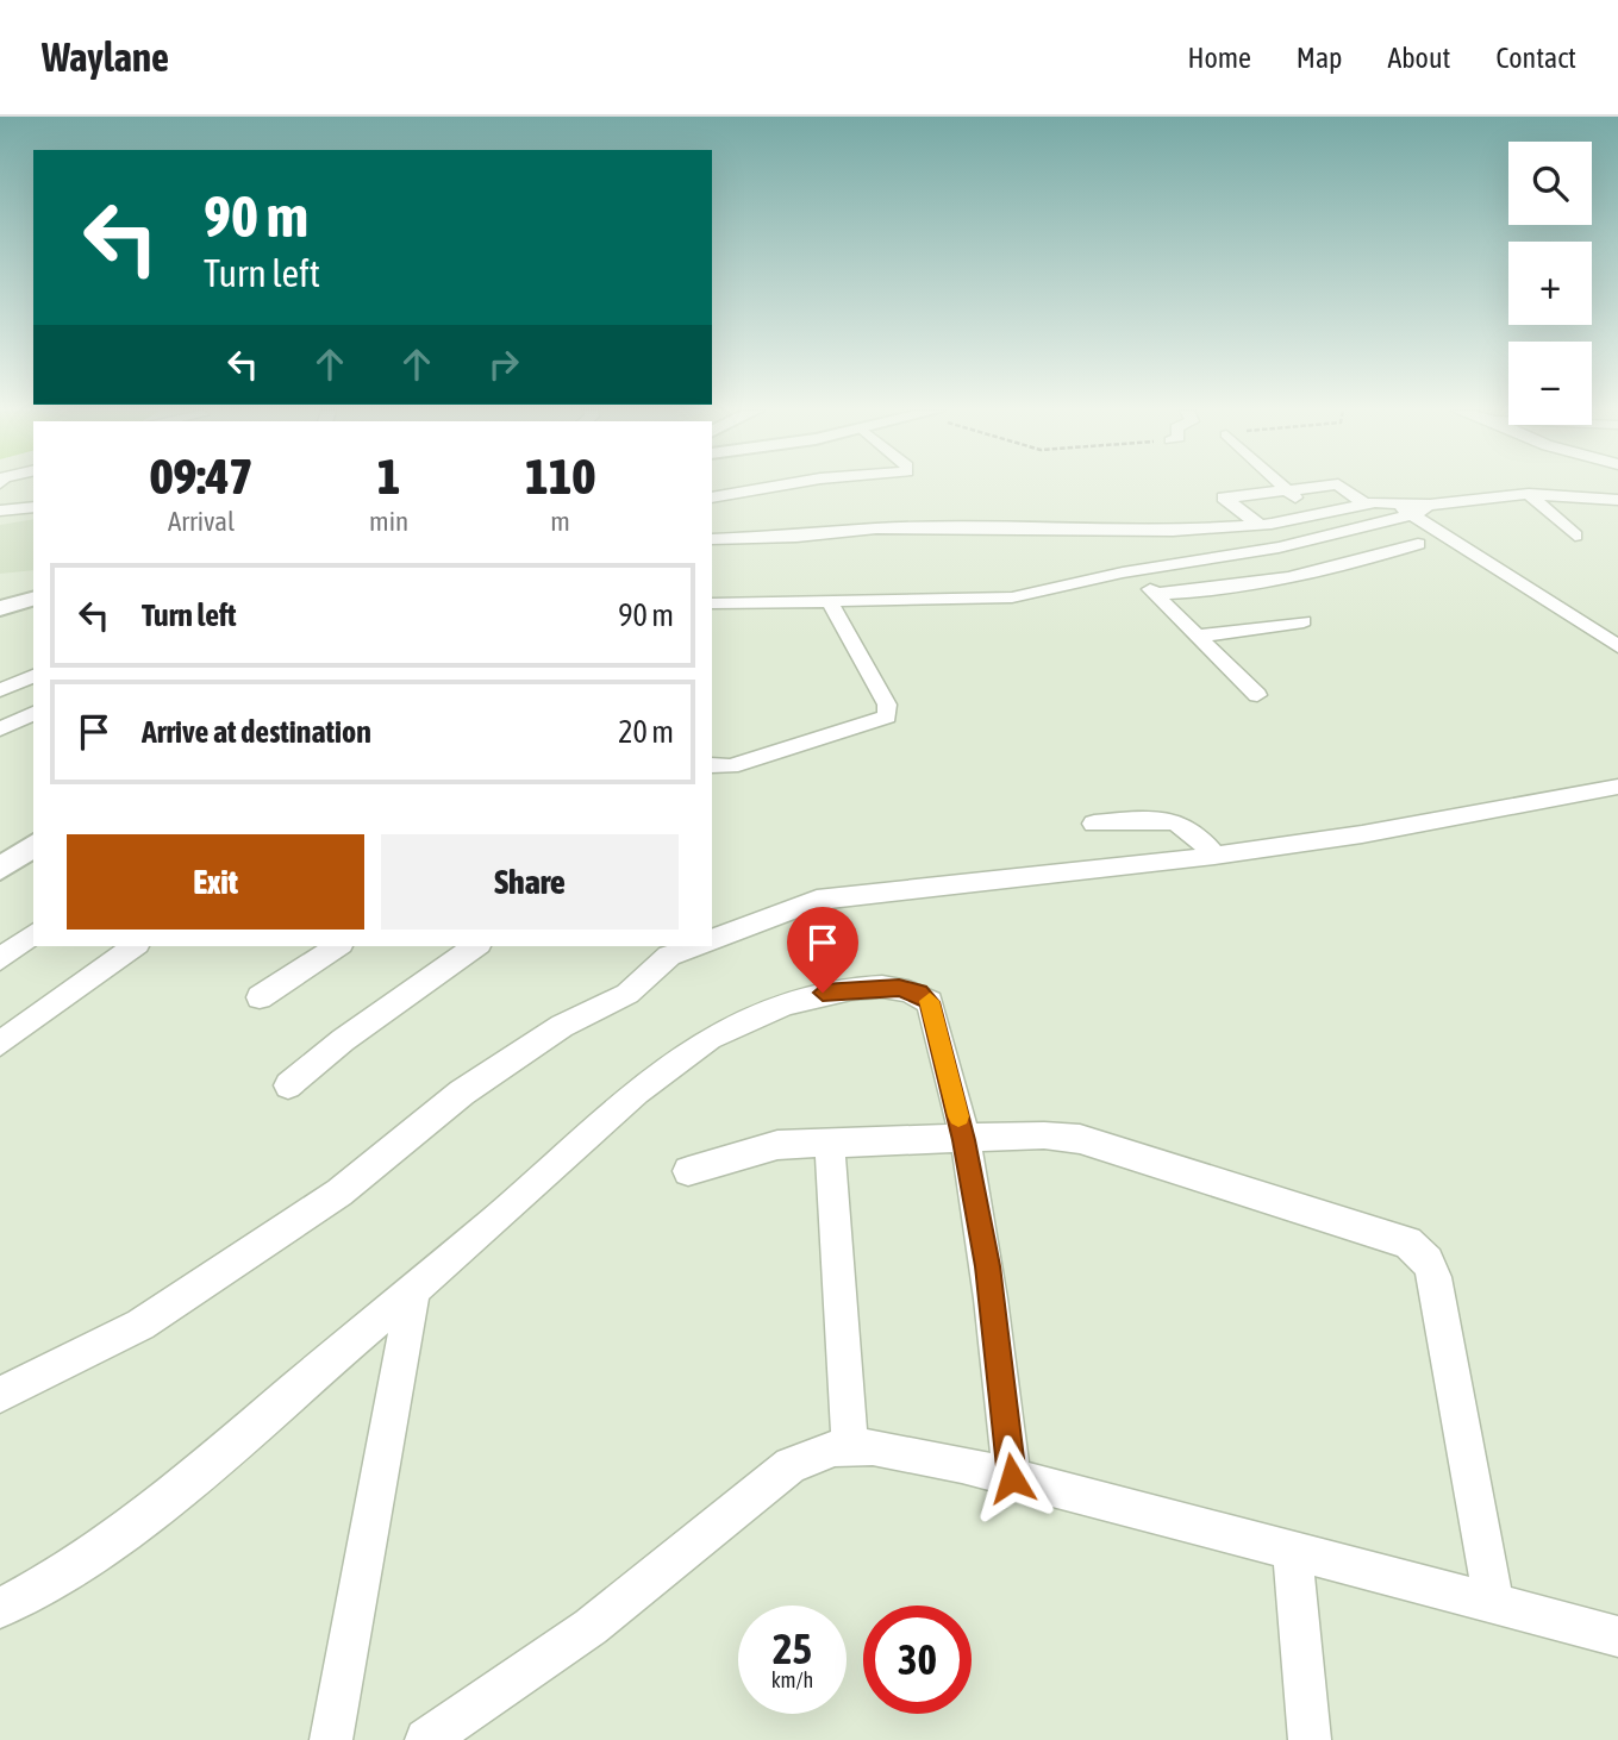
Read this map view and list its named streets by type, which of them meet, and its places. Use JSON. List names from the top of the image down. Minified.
{"page":{"header":"Waylane","nav":["Home","Map","About","Contact"],"map_buttons":["+","−"],"turn":["90 m","Turn left"],"eta":["09:47","Arrival","1","min","110","m"],"list":[{"name":"Turn left","value":"90 m"},{"name":"Arrive at destination","value":"20 m"}],"buttons":["Exit","Share"],"speed":"25 km/h","limit":"30"}}
